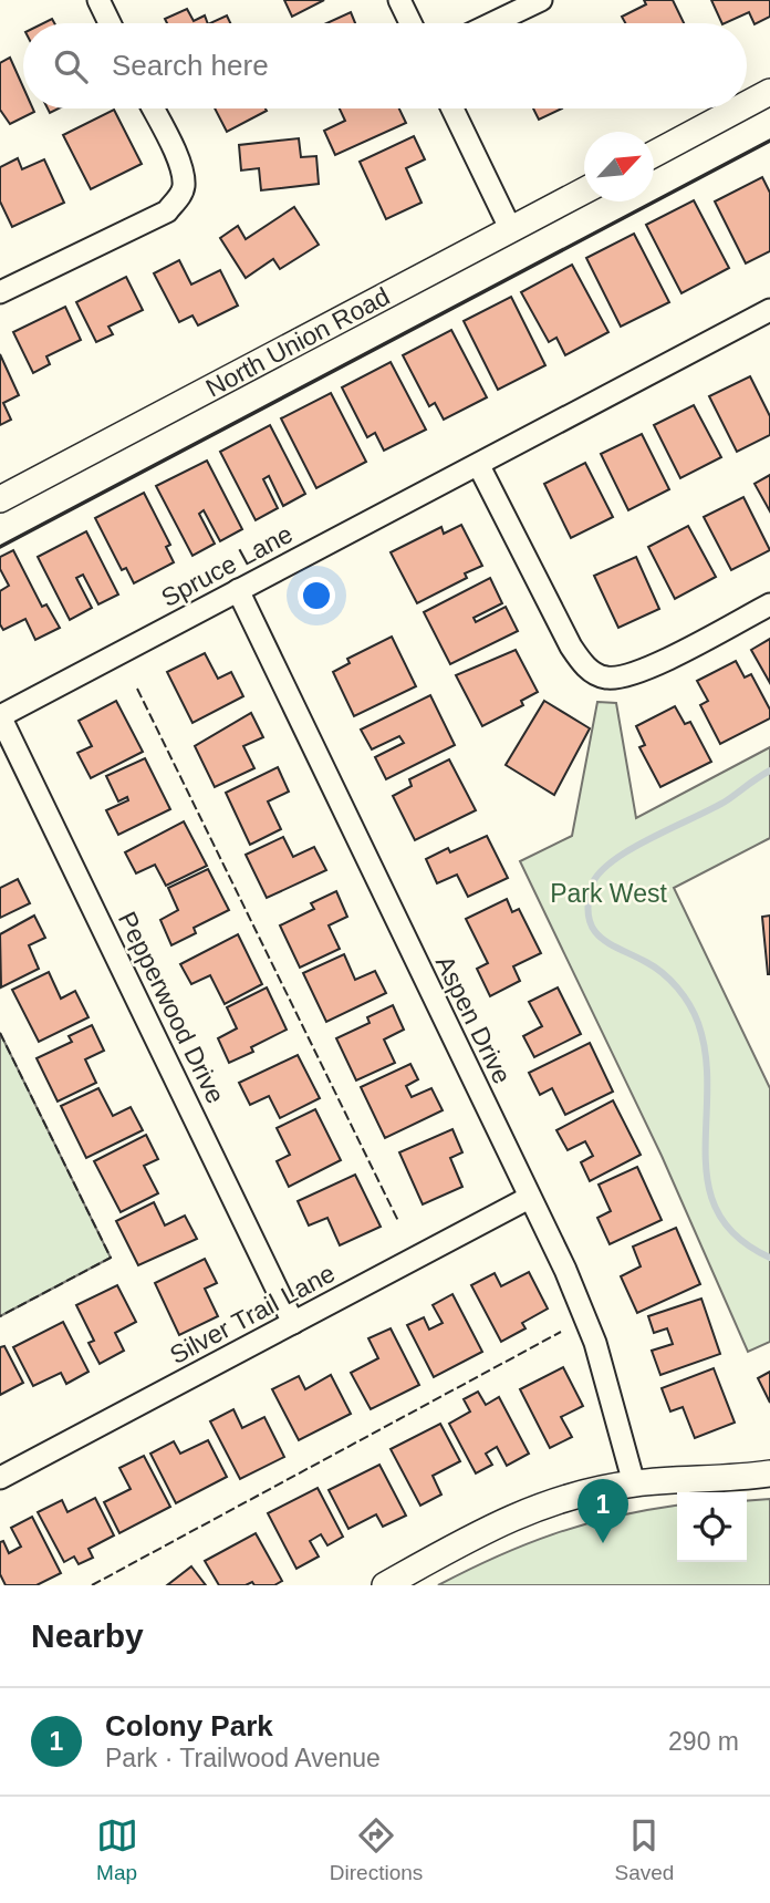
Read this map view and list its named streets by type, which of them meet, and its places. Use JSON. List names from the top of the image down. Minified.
{"streets":{"street":["North Union Road","Spruce Lane","Pepperwood Drive","Aspen Drive","Silver Trail Lane"]},"crossings":[["Spruce Lane","Pepperwood Drive"],["Spruce Lane","Aspen Drive"],["Pepperwood Drive","Silver Trail Lane"],["Aspen Drive","Silver Trail Lane"]],"parks":["Park West"],"north":"top right","page":{"search":"Search here","pins":"1","heading":"Nearby","list":[{"mark":"1","name":"Colony Park","note":"Park · Trailwood Avenue","value":"290 m"}],"nav":["Map","Directions","Saved"]}}
